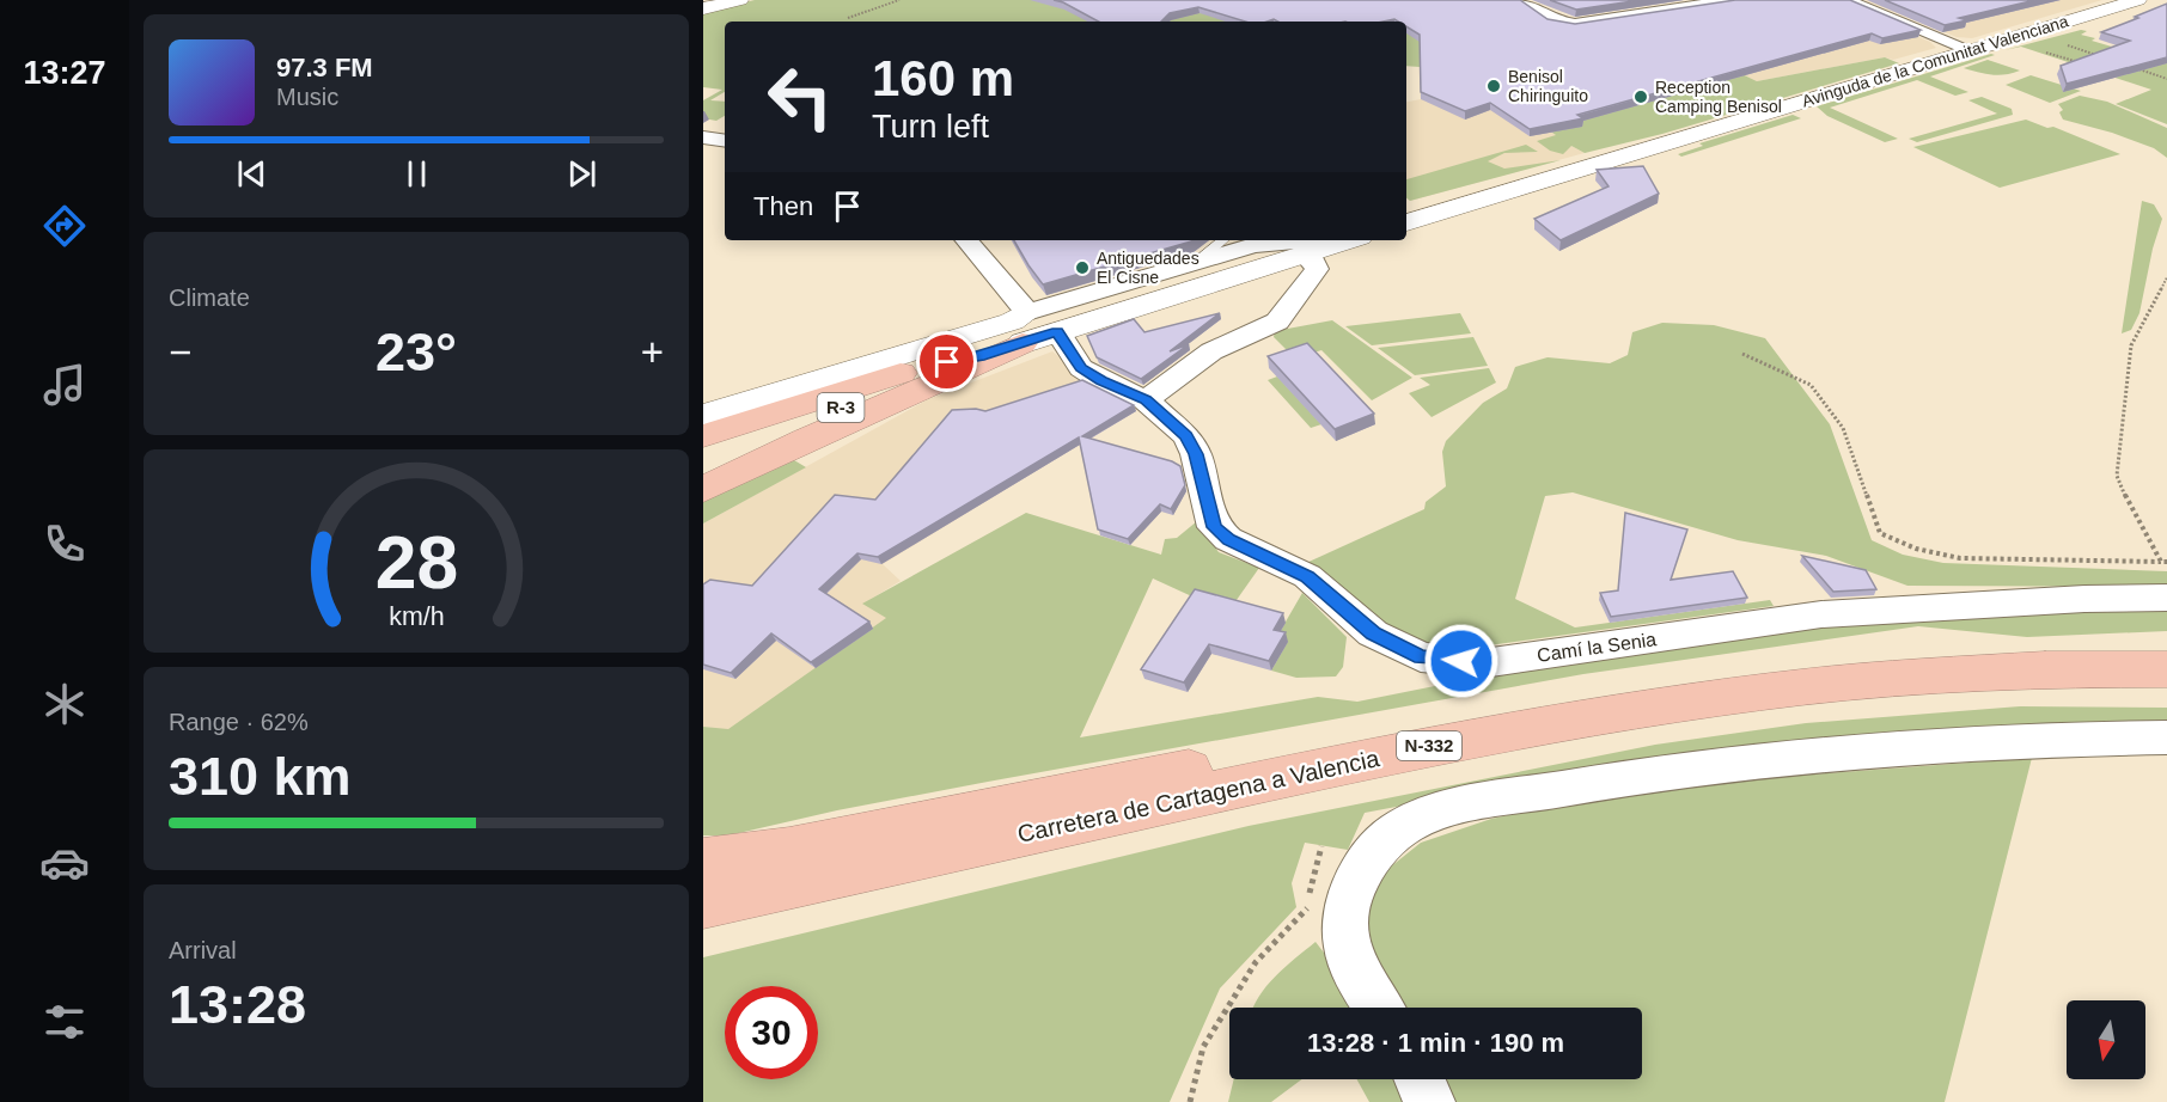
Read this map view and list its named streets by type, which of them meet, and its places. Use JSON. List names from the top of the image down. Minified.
{"streets":{"highway":["R-3","N-332","Carretera de Cartagena a Valencia"],"main road":["Avinguda de la Comunitat Valenciana"],"street":["Camí la Senia"]},"places":["Benisol Chiringuito","Reception Camping Benisol","Antiguedades El Cisne"],"north":"bottom","page":{"tabs":"13:27","turn":["160 m","Turn left"],"song":["97.3 FM","Music"],"then":"Then","tile":["Climate",["Range · 62%","310 km"],["Arrival","13:28"]],"heat":["−","23°","+"],"limit":"30","trip":"13:28 · 1 min · 190 m","gauge":["28","km/h"]}}
